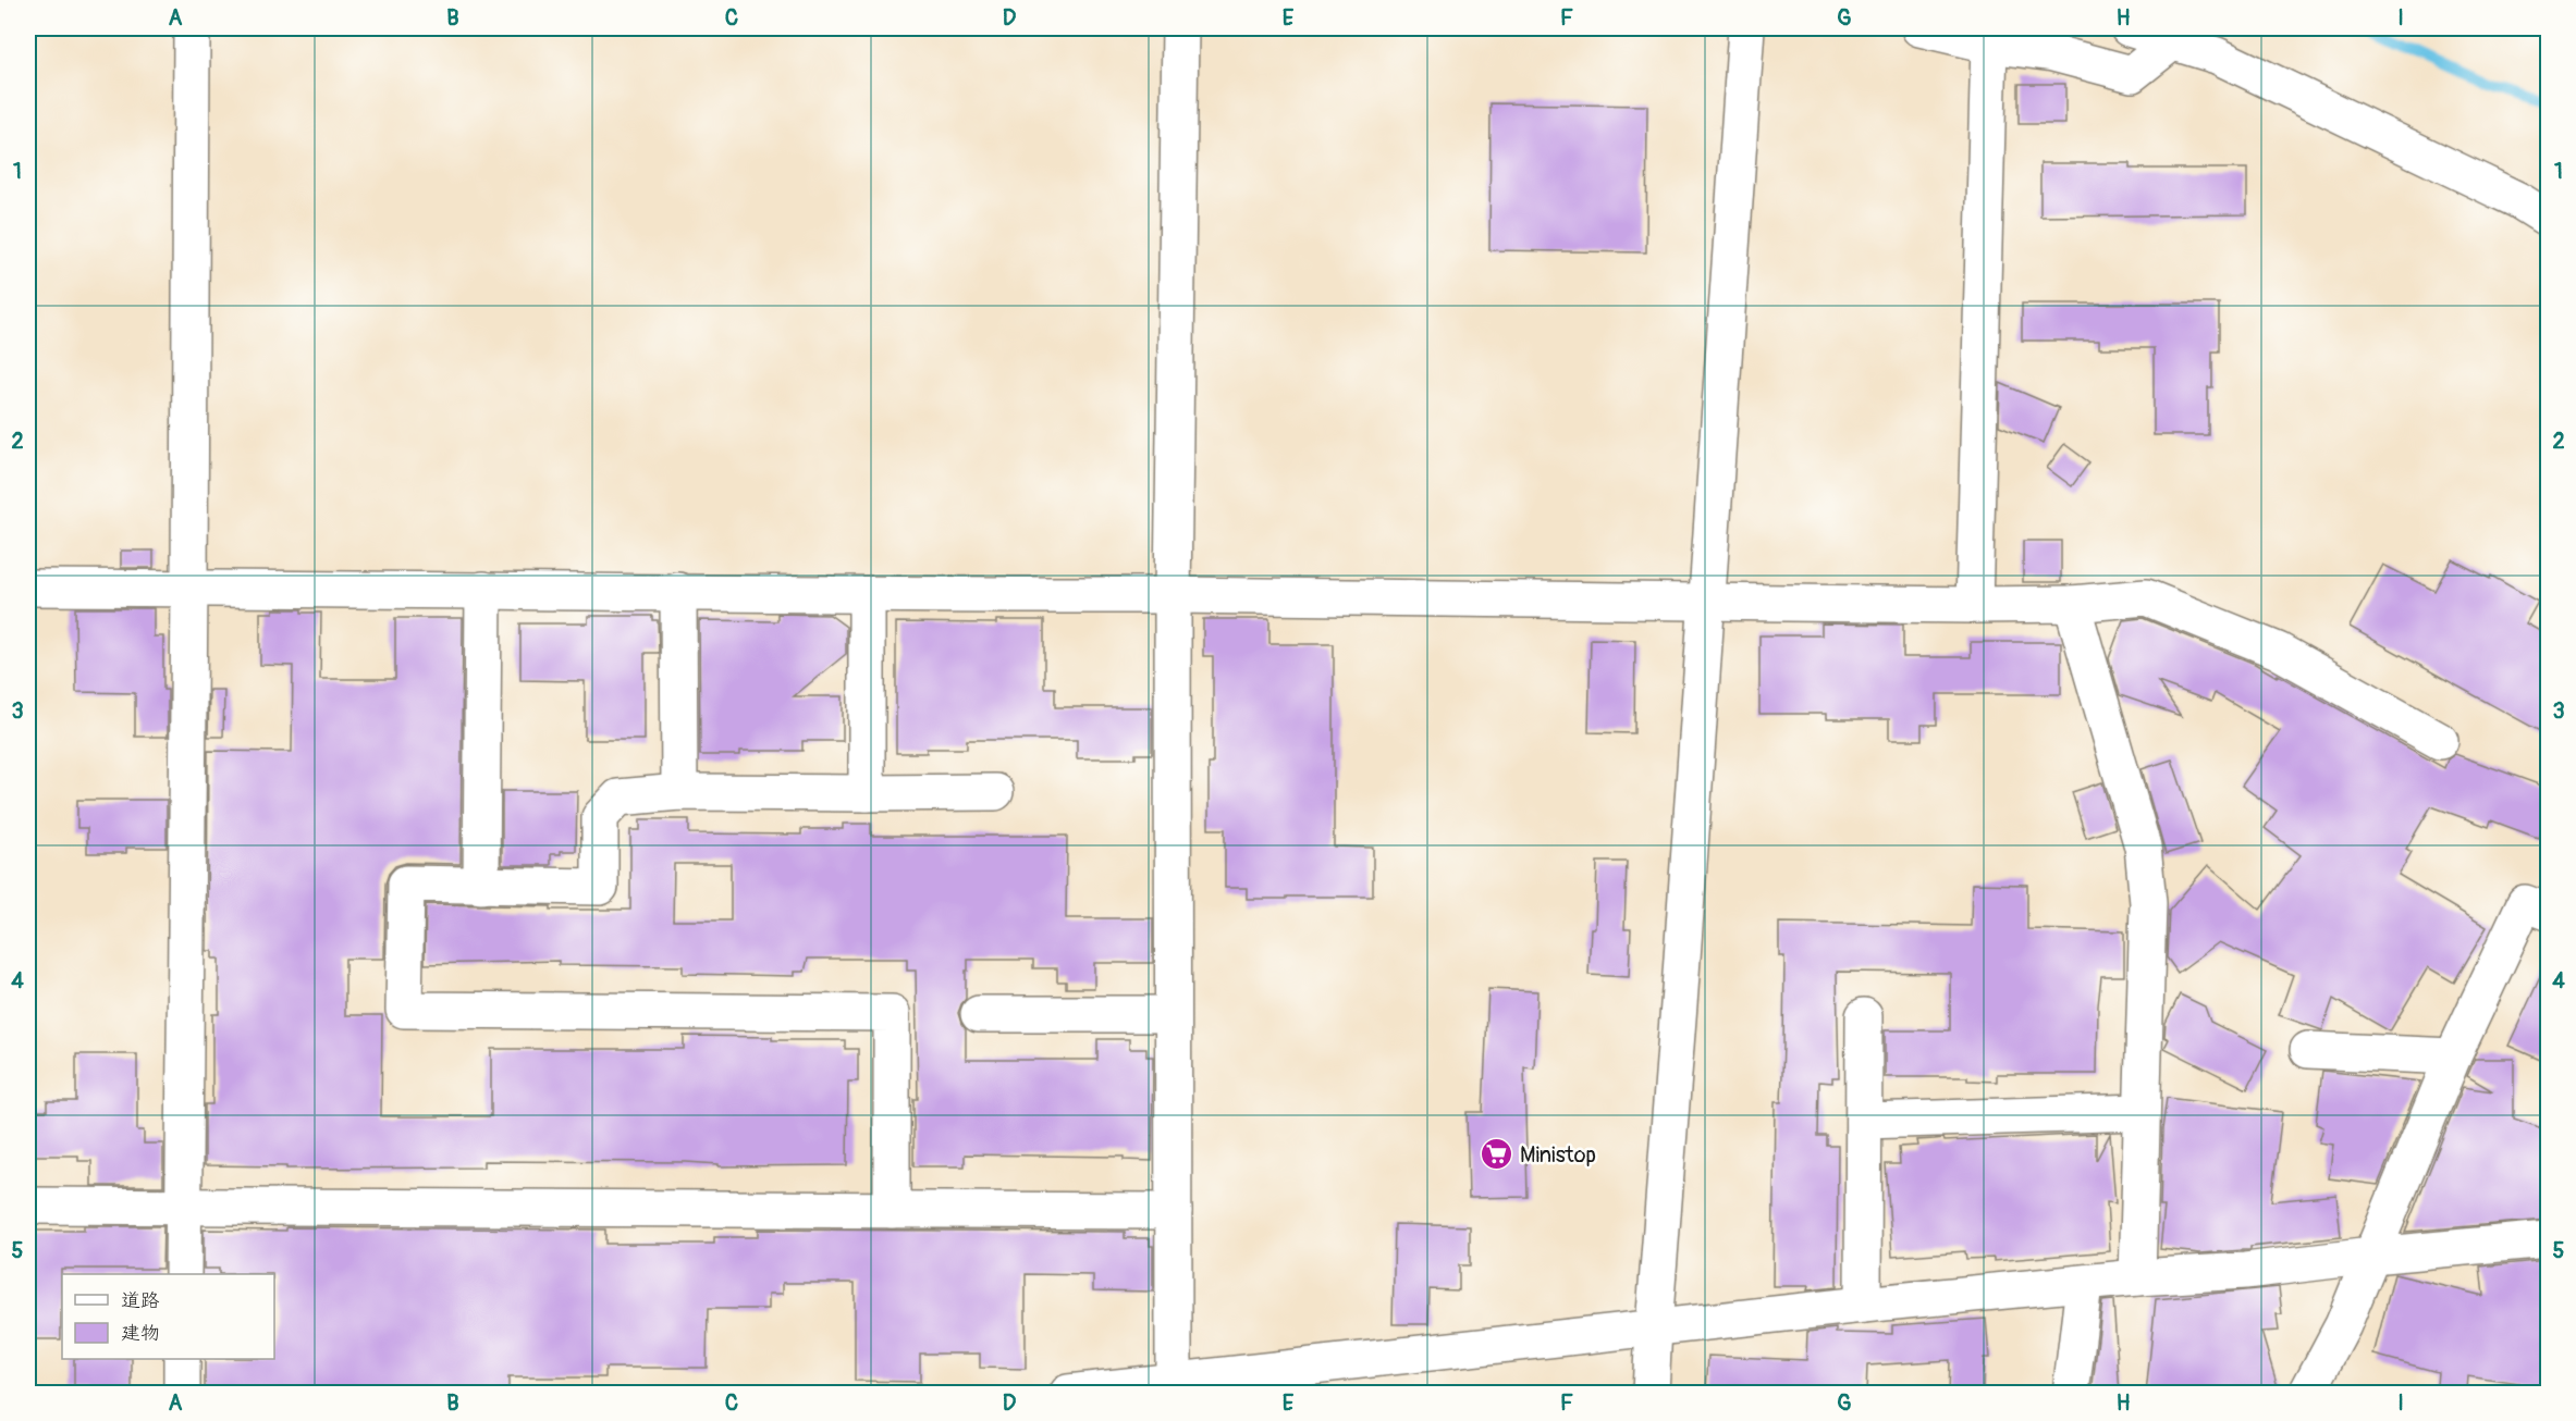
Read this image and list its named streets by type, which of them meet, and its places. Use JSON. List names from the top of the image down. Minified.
{"places":{"supermarket":["Ministop"]},"legend":["道路","建物"],"grid":{"columns":["A","B","C","D","E","F","G","H","I"],"rows":["1","2","3","4","5"]}}
